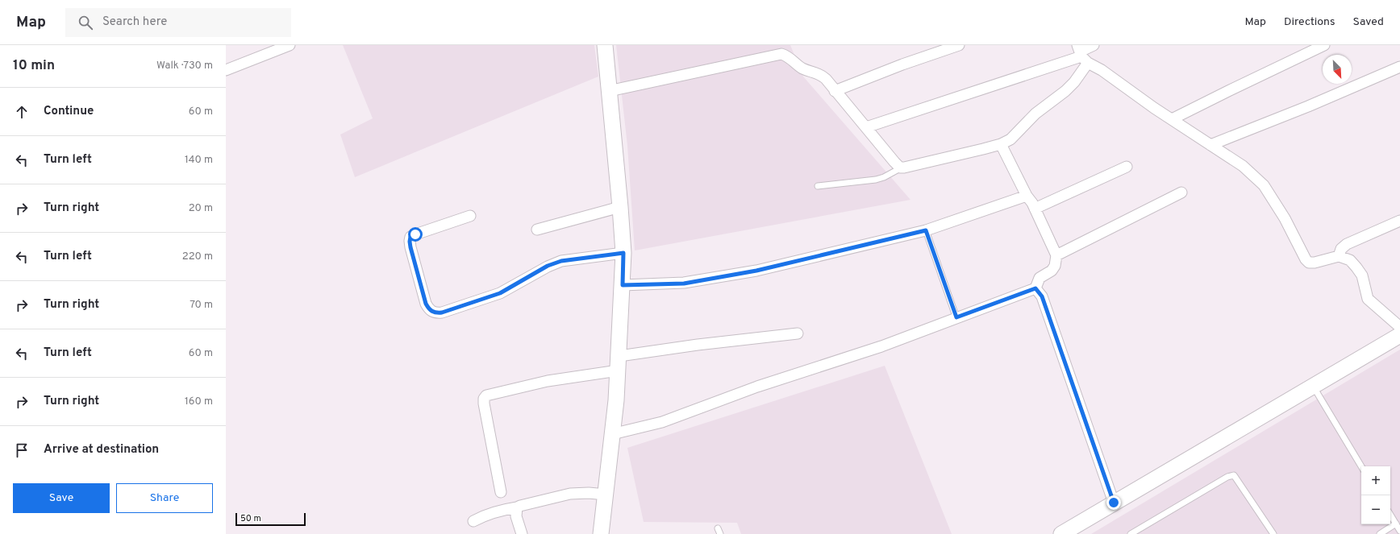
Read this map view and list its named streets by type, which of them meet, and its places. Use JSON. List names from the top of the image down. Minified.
{"scale_bar":"50 m","north":"bottom right","page":{"header":"Map","search":"Search here","nav":["Map","Directions","Saved"],"heading":["10 min","Walk · 730 m"],"list":[["Continue","60 m"],["Turn left","140 m"],["Turn right","20 m"],["Turn left","220 m"],["Turn right","70 m"],["Turn left","60 m"],["Turn right","160 m"],"Arrive at destination"],"map_buttons":["+","−"],"buttons":["Save","Share"],"scale":"50 m"}}
